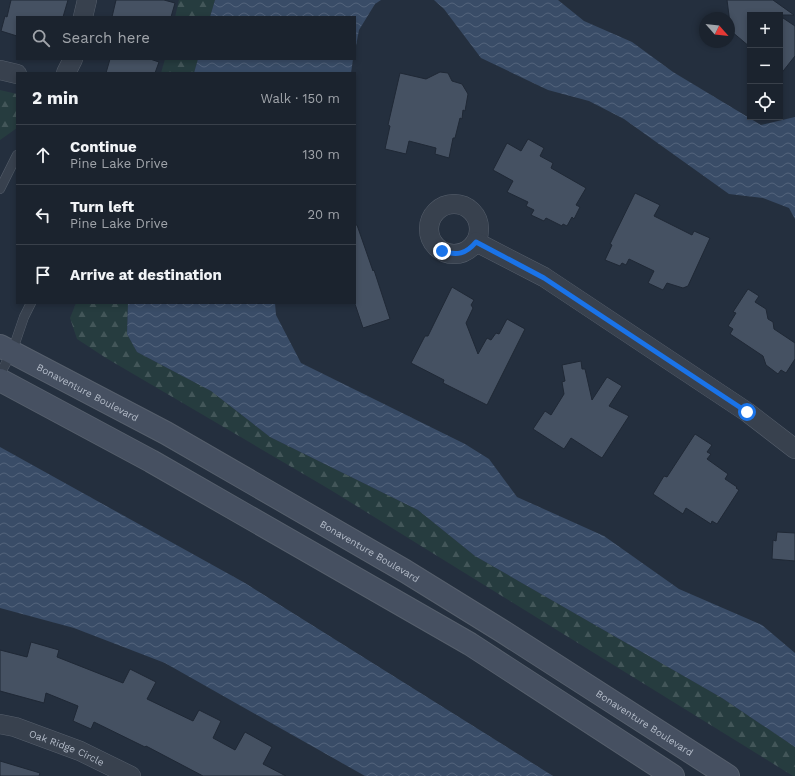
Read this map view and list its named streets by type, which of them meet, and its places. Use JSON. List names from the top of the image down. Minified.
{"streets":{"main road":["Bonaventure Boulevard"],"street":["Oak Ridge Circle"]},"north":"bottom right","page":{"map_buttons":["+","−"],"search":"Search here","heading":["2 min","Walk · 150 m"],"list":[["Continue","Pine Lake Drive","130 m"],["Turn left","Pine Lake Drive","20 m"],"Arrive at destination"]}}
